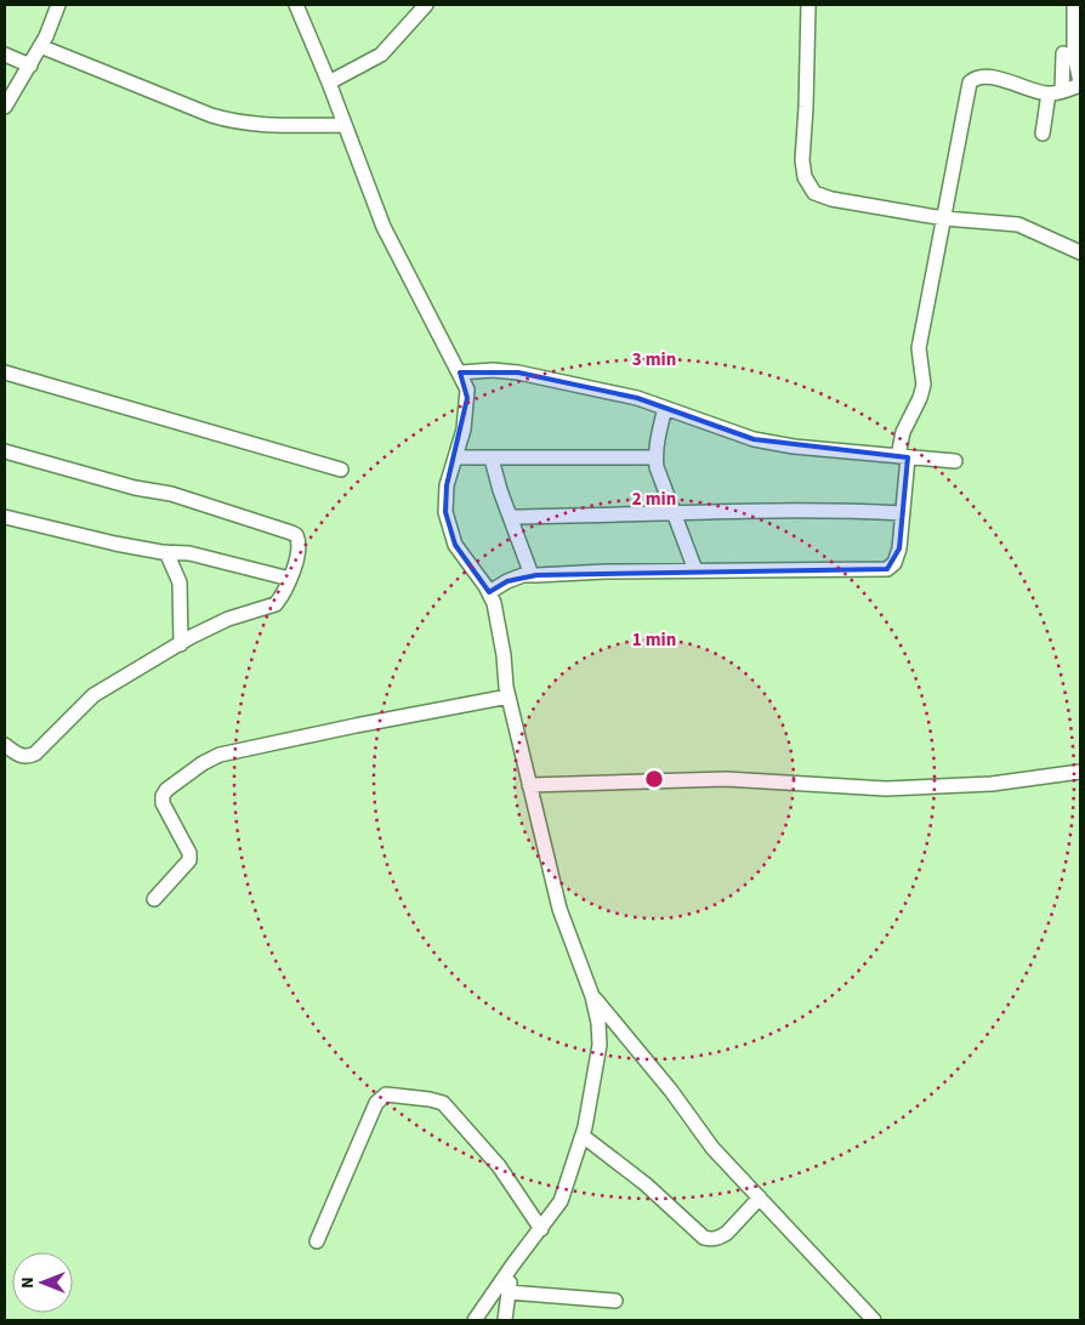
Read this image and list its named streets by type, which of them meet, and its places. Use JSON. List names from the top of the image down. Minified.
{"north":"left","rings":["3 min","2 min","1 min"]}
